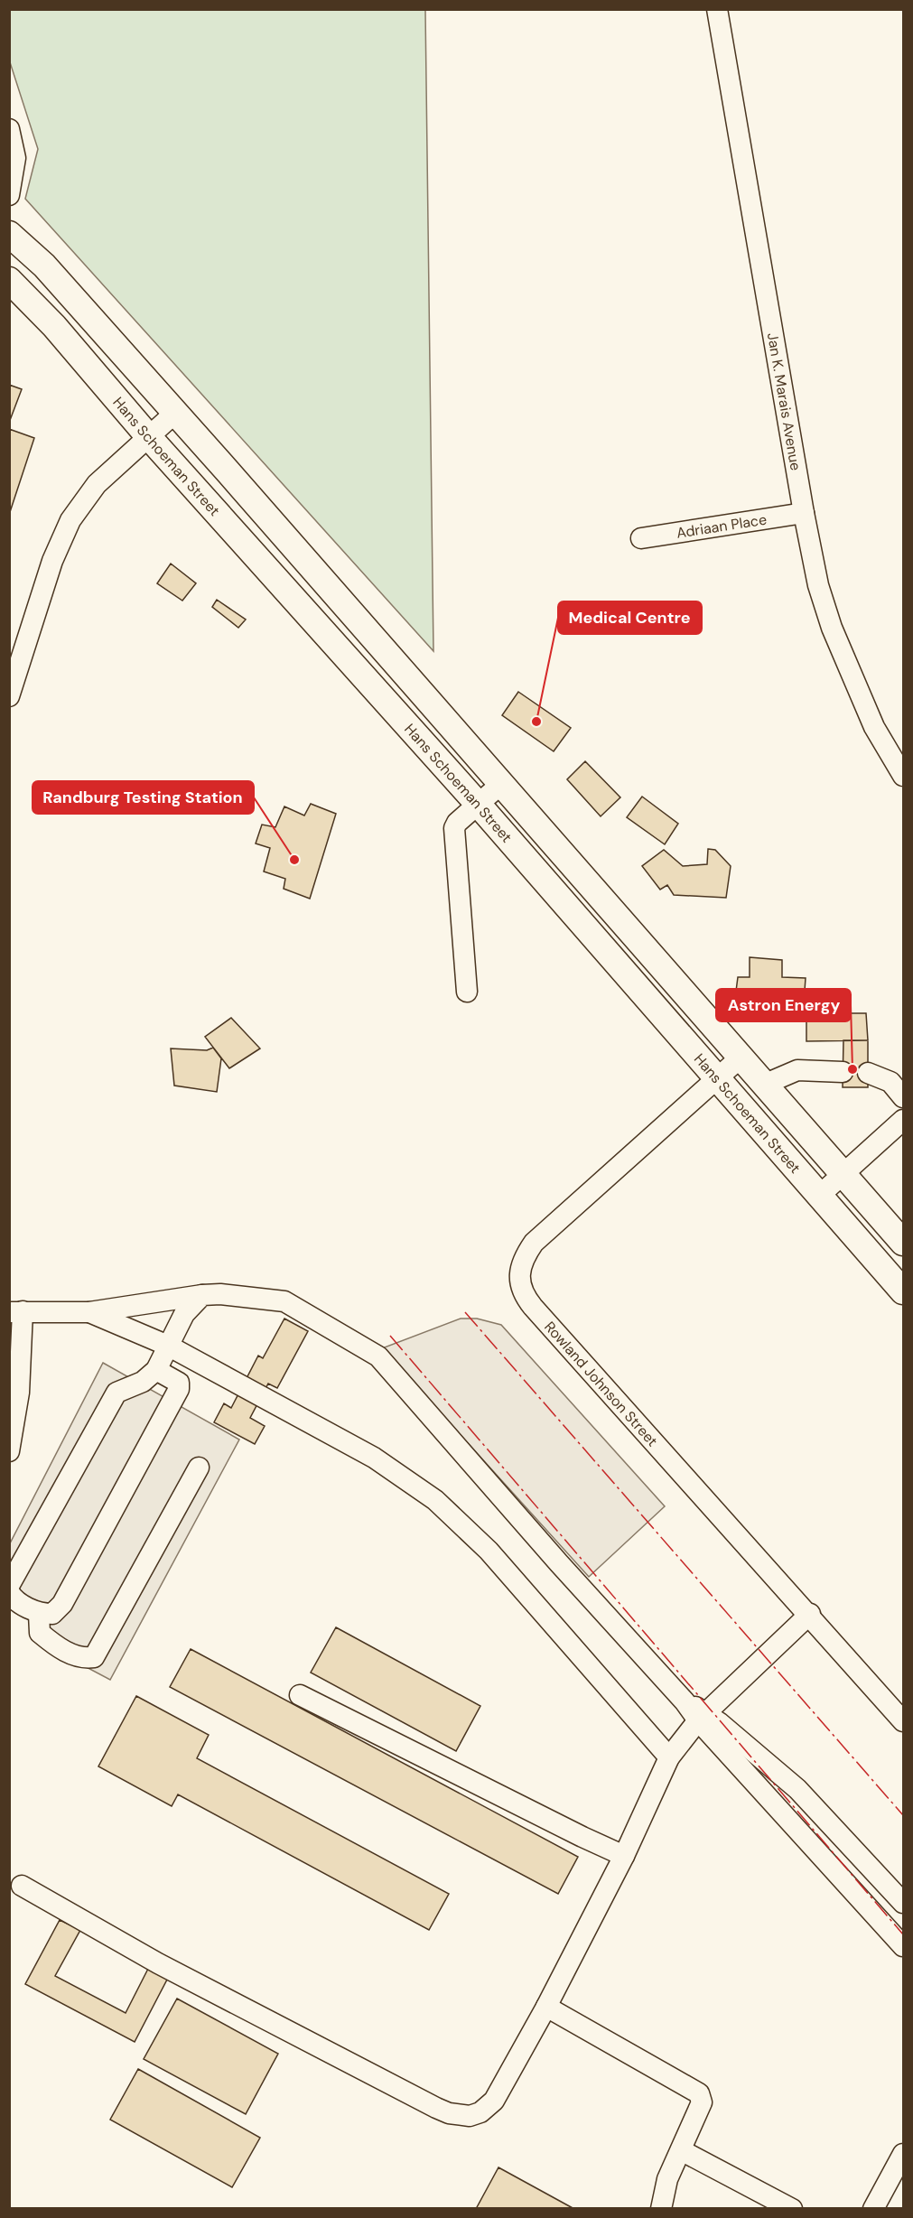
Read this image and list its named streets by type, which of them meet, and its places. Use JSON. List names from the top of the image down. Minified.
{"streets":{"main road":["Hans Schoeman Street"],"street":["Jan K. Marais Avenue","Adriaan Place","Rowland Johnson Street"]},"crossings":[["Jan K. Marais Avenue","Adriaan Place"],["Hans Schoeman Street","Rowland Johnson Street"]],"places":["Medical Centre","Randburg Testing Station","Astron Energy"]}
